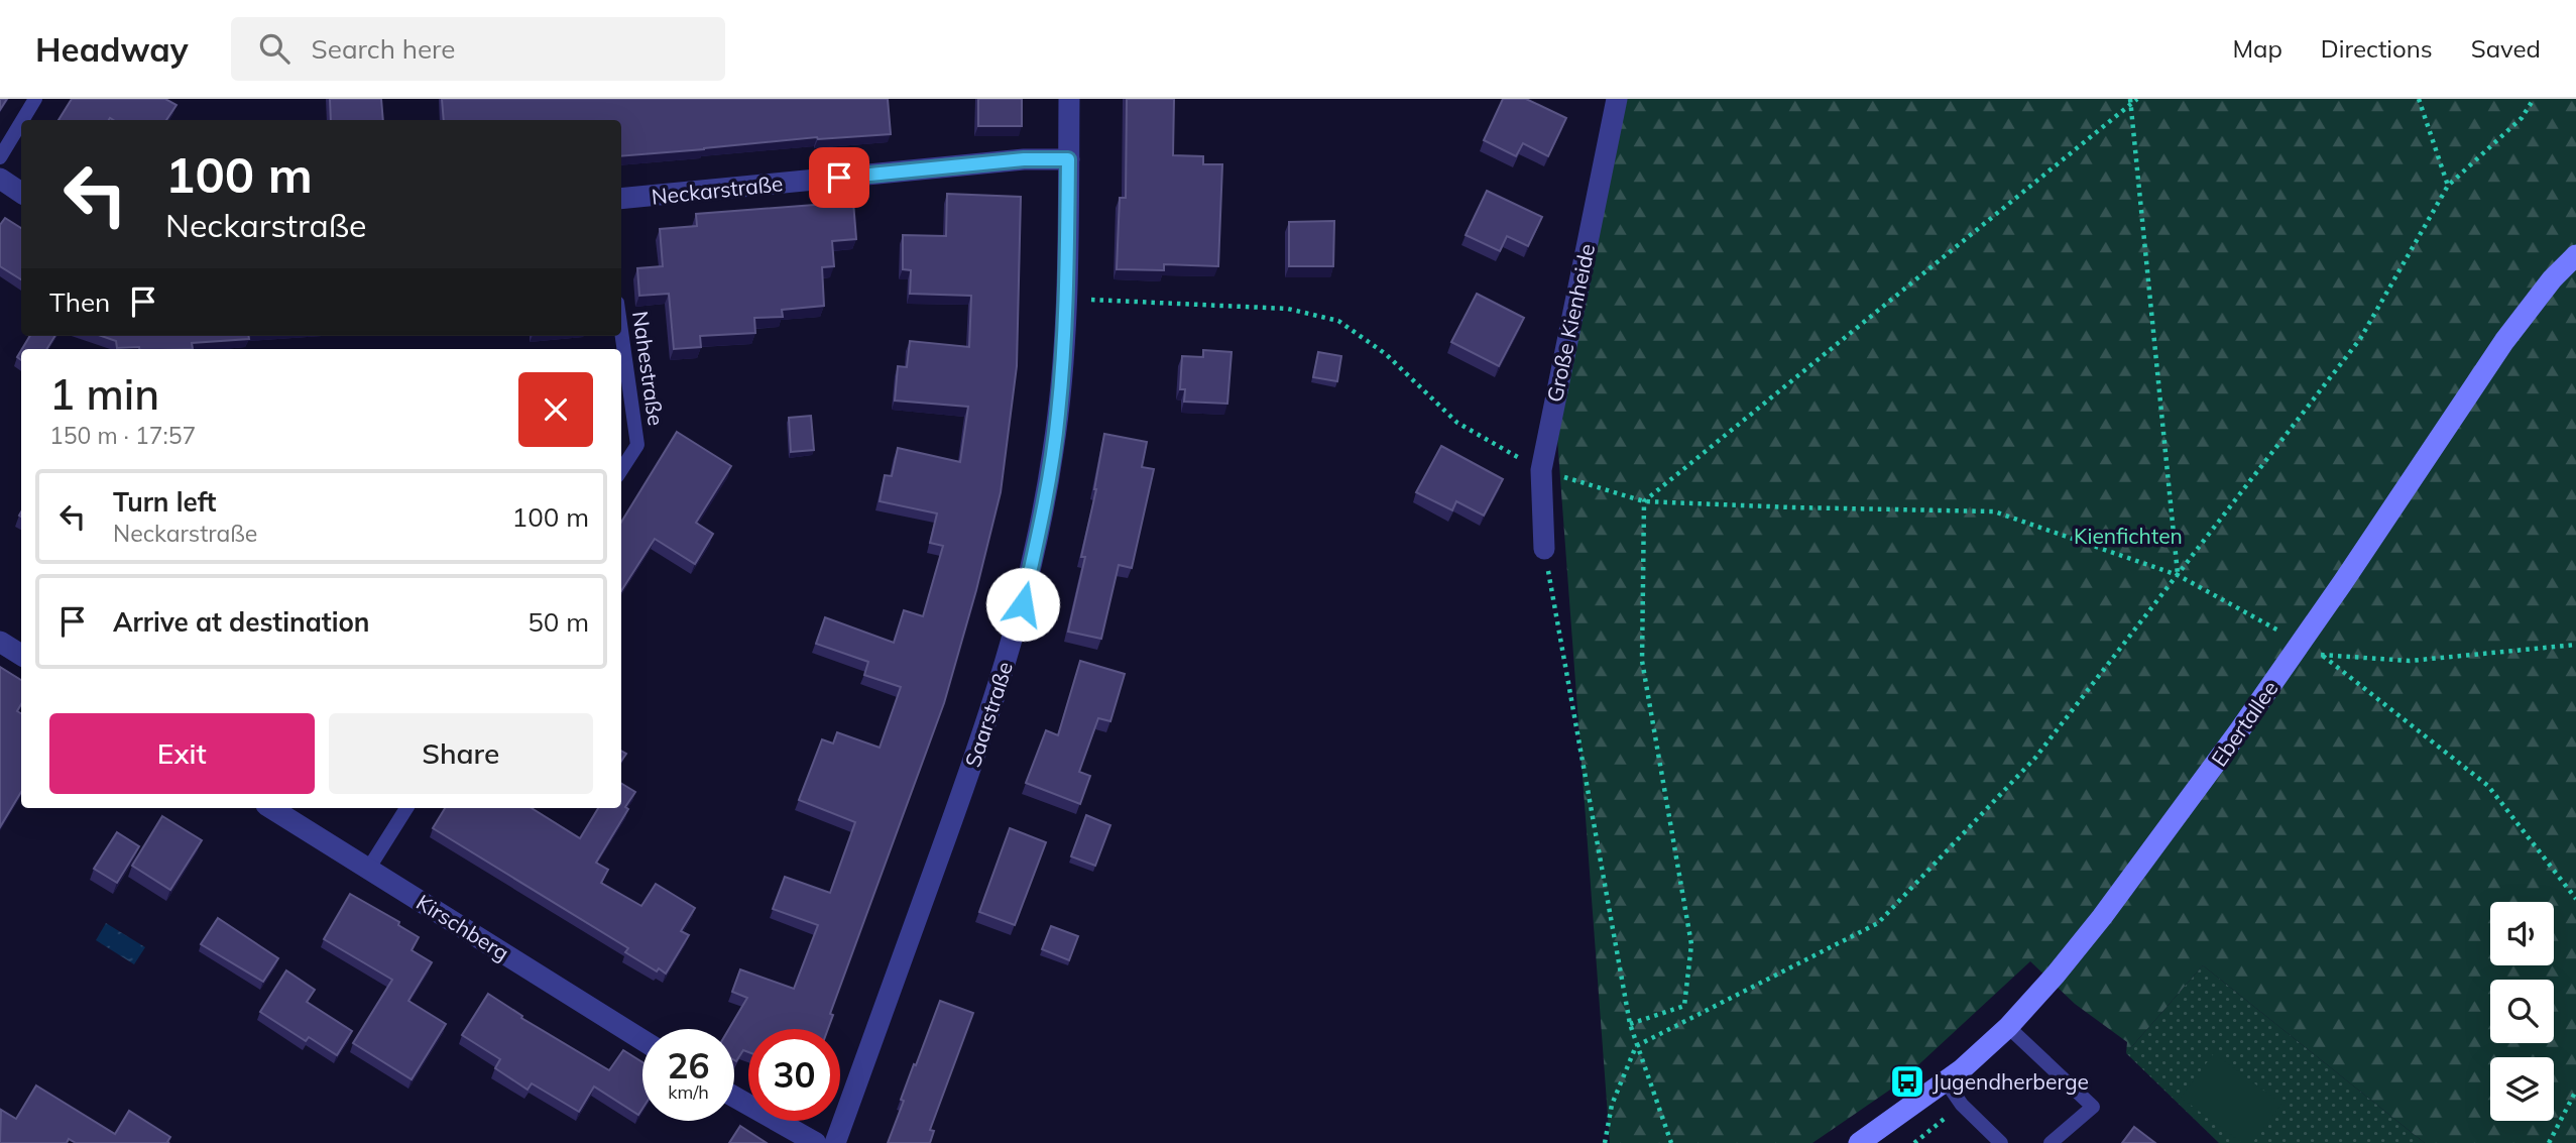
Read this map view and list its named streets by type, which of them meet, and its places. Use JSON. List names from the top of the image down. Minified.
{"streets":{"street":["Neckarstraße","Große Kienheide","Saarstraße","Ebertallee","Kirschberg"],"lane":["Nahestraße"]},"crossings":[["Neckarstraße","Saarstraße"]],"parks":["Kienfichten"],"places":{"bus stop":["Jugendherberge"]},"page":{"header":"Headway","search":"Search here","nav":["Map","Directions","Saved"],"turn":["100 m","Neckarstraße"],"then":"Then","heading":["1 min","150 m · 17:57"],"list":[{"name":"Turn left","note":"Neckarstraße","value":"100 m"},{"name":"Arrive at destination","value":"50 m"}],"buttons":["Exit","Share"],"speed":"26 km/h","limit":"30"}}
